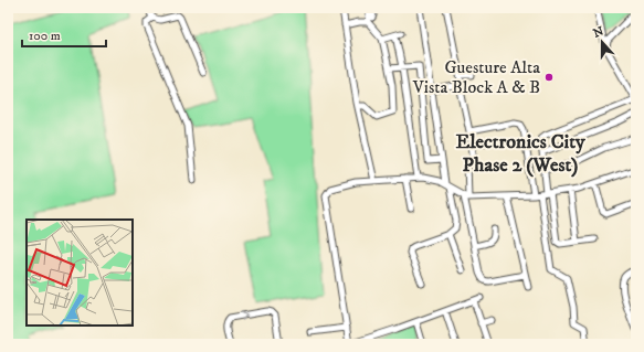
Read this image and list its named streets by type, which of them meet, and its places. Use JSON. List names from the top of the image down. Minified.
{"districts":["Electronics City Phase 2 (West)"],"places":["Guesture Alta Vista Block A & B"],"scale_bar":"100 m","north":"top"}
